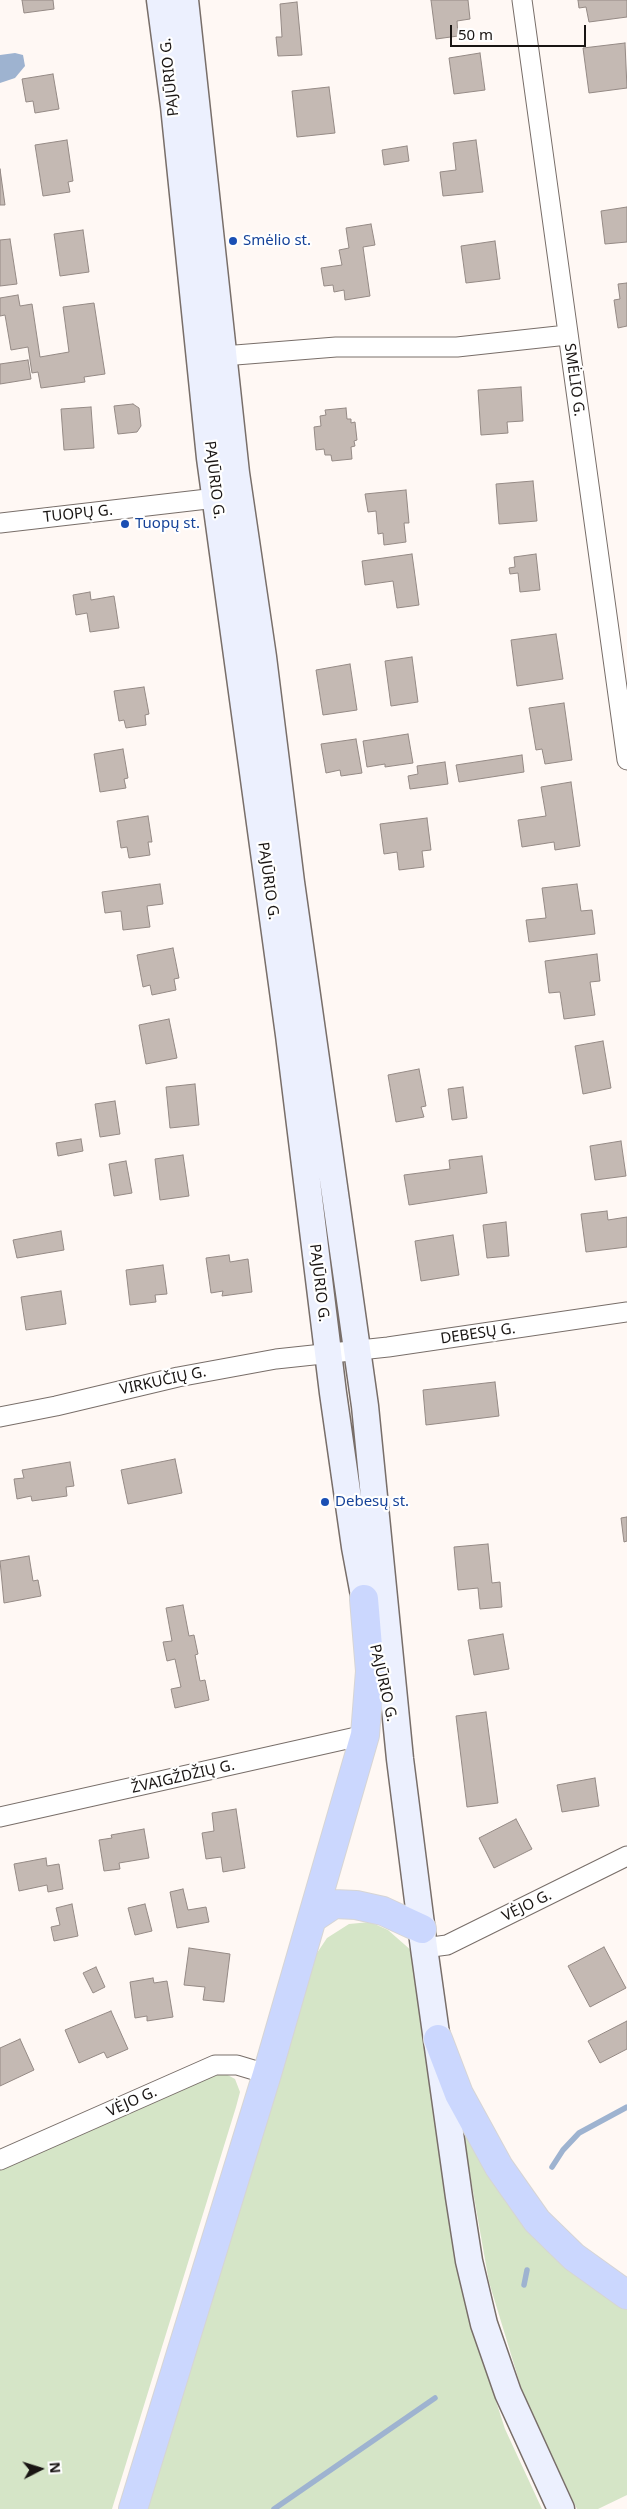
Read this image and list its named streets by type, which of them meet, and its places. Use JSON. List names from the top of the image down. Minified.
{"streets":{"main road":["PAJŪRIO G."],"street":["SMĖLIO G.","TUOPŲ G.","DEBESŲ G.","VIRKUČIŲ G.","ŽVAIGŽDŽIŲ G.","VĖJO G."]},"crossings":[["PAJŪRIO G.","TUOPŲ G."],["PAJŪRIO G.","DEBESŲ G."],["PAJŪRIO G.","VIRKUČIŲ G."],["PAJŪRIO G.","VĖJO G."],["DEBESŲ G.","VIRKUČIŲ G."]],"places":["Smėlio st.","Tuopų st.","Debesų st."],"scale_bar":"50 m","north":"right"}
